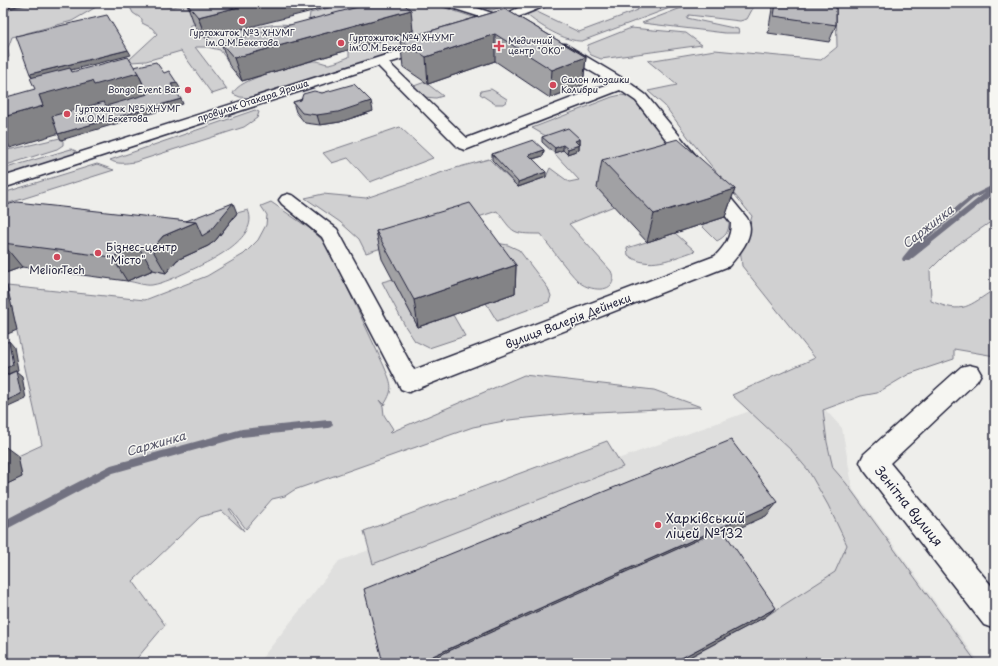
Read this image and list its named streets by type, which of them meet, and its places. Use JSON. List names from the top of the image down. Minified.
{"streets":{"street":["провулок Отакара Яроша","вулиця Валерія Дейнеки","Зенітна вулиця"]},"water":["Саржинка"],"places":{"other":["Гуртожиток №3 ХНУМГ ім.О.М.Бекетова","Гуртожиток №4 ХНУМГ ім.О.М.Бекетова","Салон мозаики Колибри","Bongo Event Bar","Гуртожиток №5 ХНУМГ ім.О.М.Бекетова","Бізнес-центр \"Місто\"","MeliorTech","Харківський ліцей №132"],"health":["Медичний центр \"ОКО\""]}}
